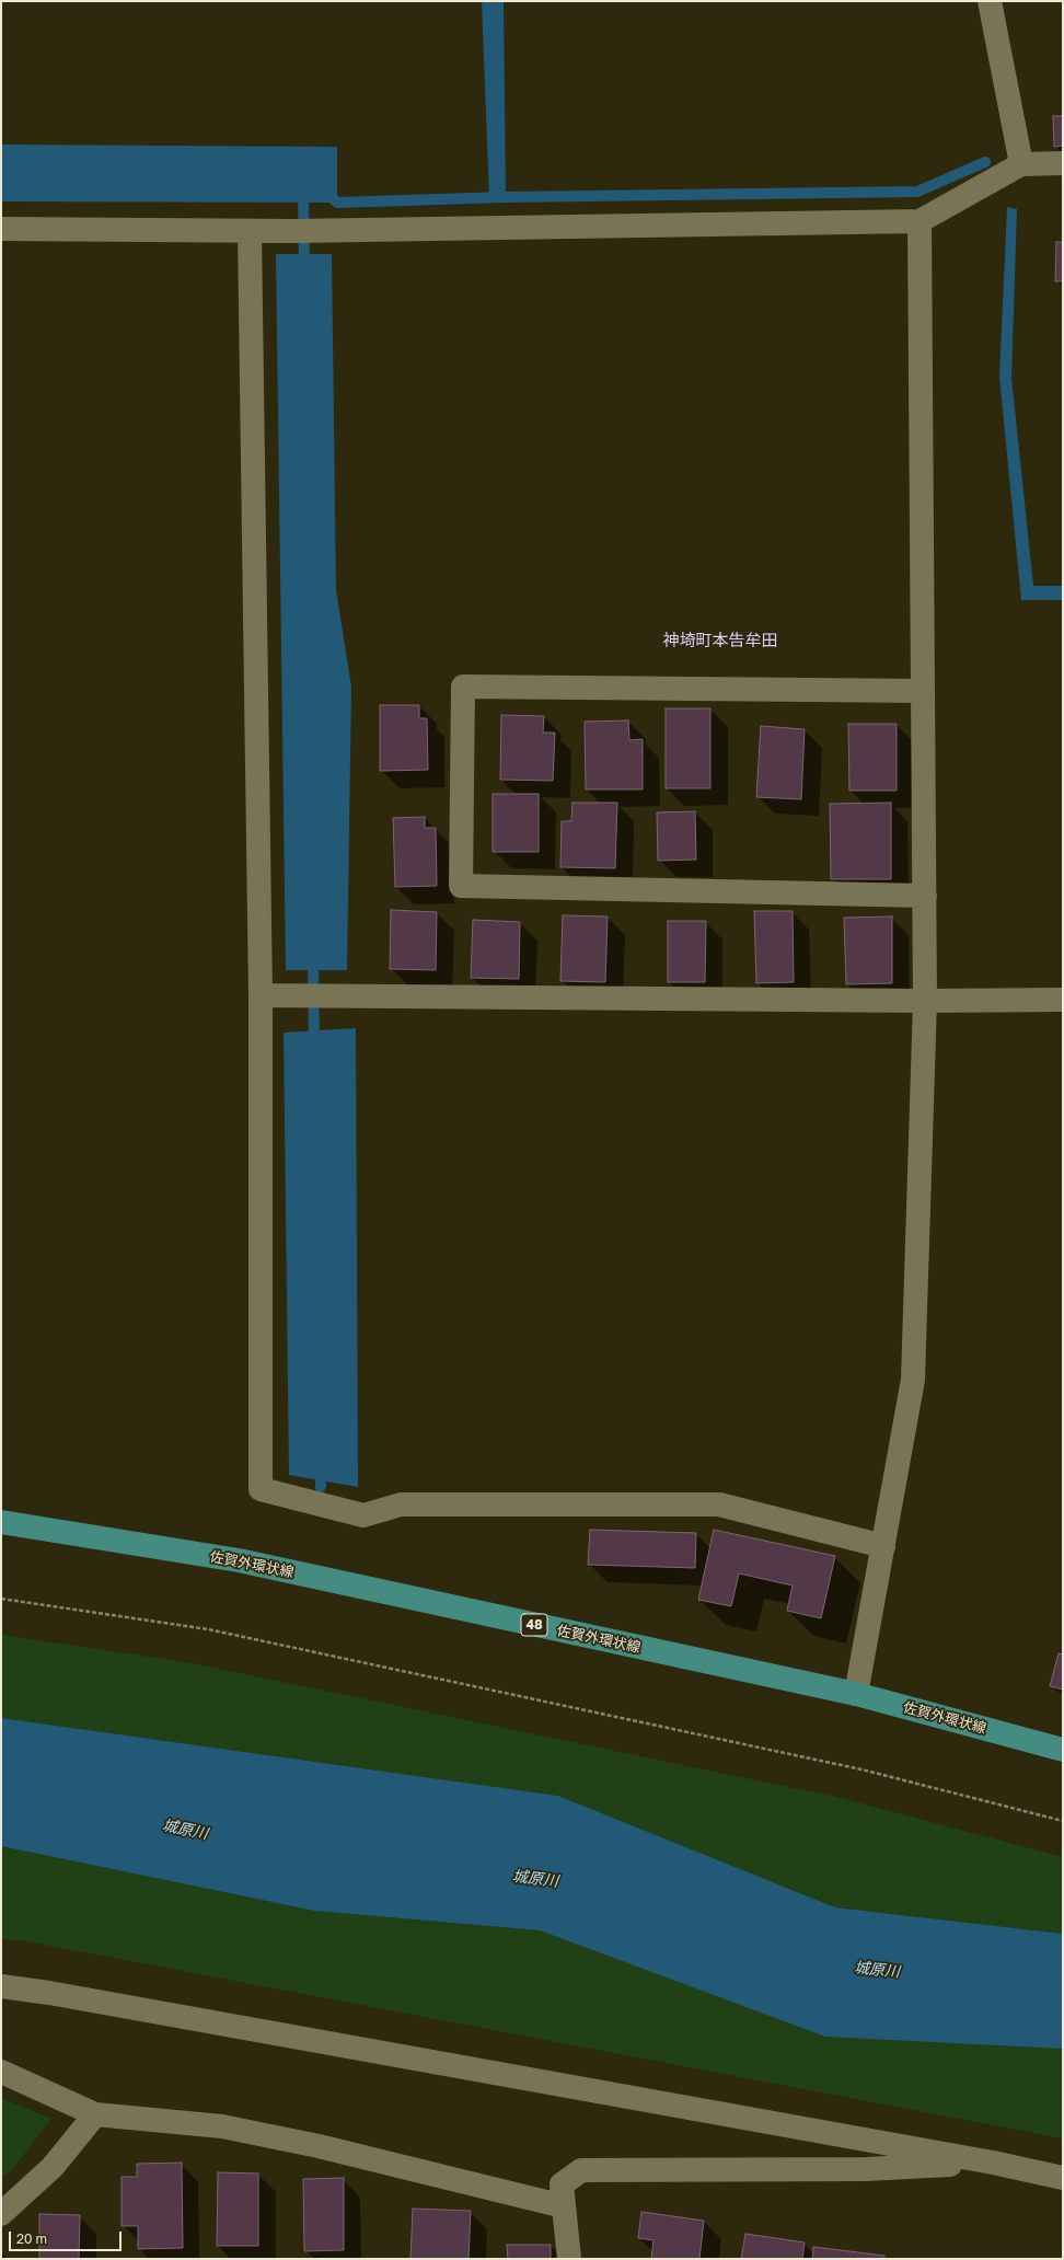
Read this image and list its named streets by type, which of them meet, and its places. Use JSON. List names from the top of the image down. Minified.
{"streets":{"main road":["佐賀外環状線","48"]},"districts":["神埼町本告牟田"],"water":["城原川"],"scale_bar":"20 m"}
